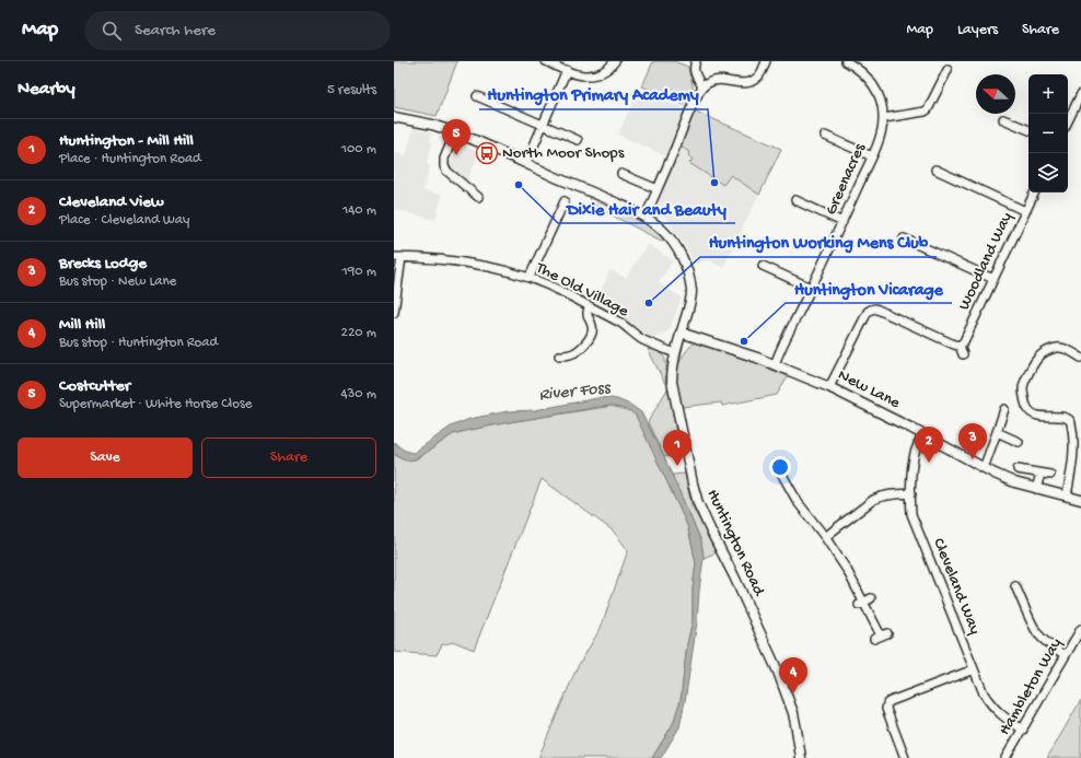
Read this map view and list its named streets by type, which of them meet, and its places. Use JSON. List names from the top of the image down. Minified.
{"streets":{"street":["Greenacres","Woodland Way","The Old Village","New Lane","Huntington Road","Cleveland Way","Hambleton Way"]},"crossings":[["Greenacres","New Lane"],["The Old Village","Huntington Road"],["New Lane","Huntington Road"],["New Lane","Cleveland Way"],["Cleveland Way","Hambleton Way"]],"water":["River Foss"],"places":{"bus stop":["North Moor Shops"],"other":["Huntington Primary Academy","Dixie Hair and Beauty","Huntington Working Mens Club","Huntington Vicarage"]},"north":"left","page":{"header":"Map","search":"Search here","nav":["Map","Layers","Share"],"heading":["Nearby","5 results"],"map_buttons":["+","−"],"list":[{"mark":"1","name":"Huntington - Mill Hill","note":"Place · Huntington Road","value":"100 m"},{"mark":"2","name":"Cleveland View","note":"Place · Cleveland Way","value":"140 m"},{"mark":"3","name":"Brecks Lodge","note":"Bus stop · New Lane","value":"190 m"},{"mark":"4","name":"Mill Hill","note":"Bus stop · Huntington Road","value":"220 m"},{"mark":"5","name":"Costcutter","note":"Supermarket · White Horse Close","value":"430 m"}],"pins":["5","3","2","1","4"],"buttons":["Save","Share"]}}
